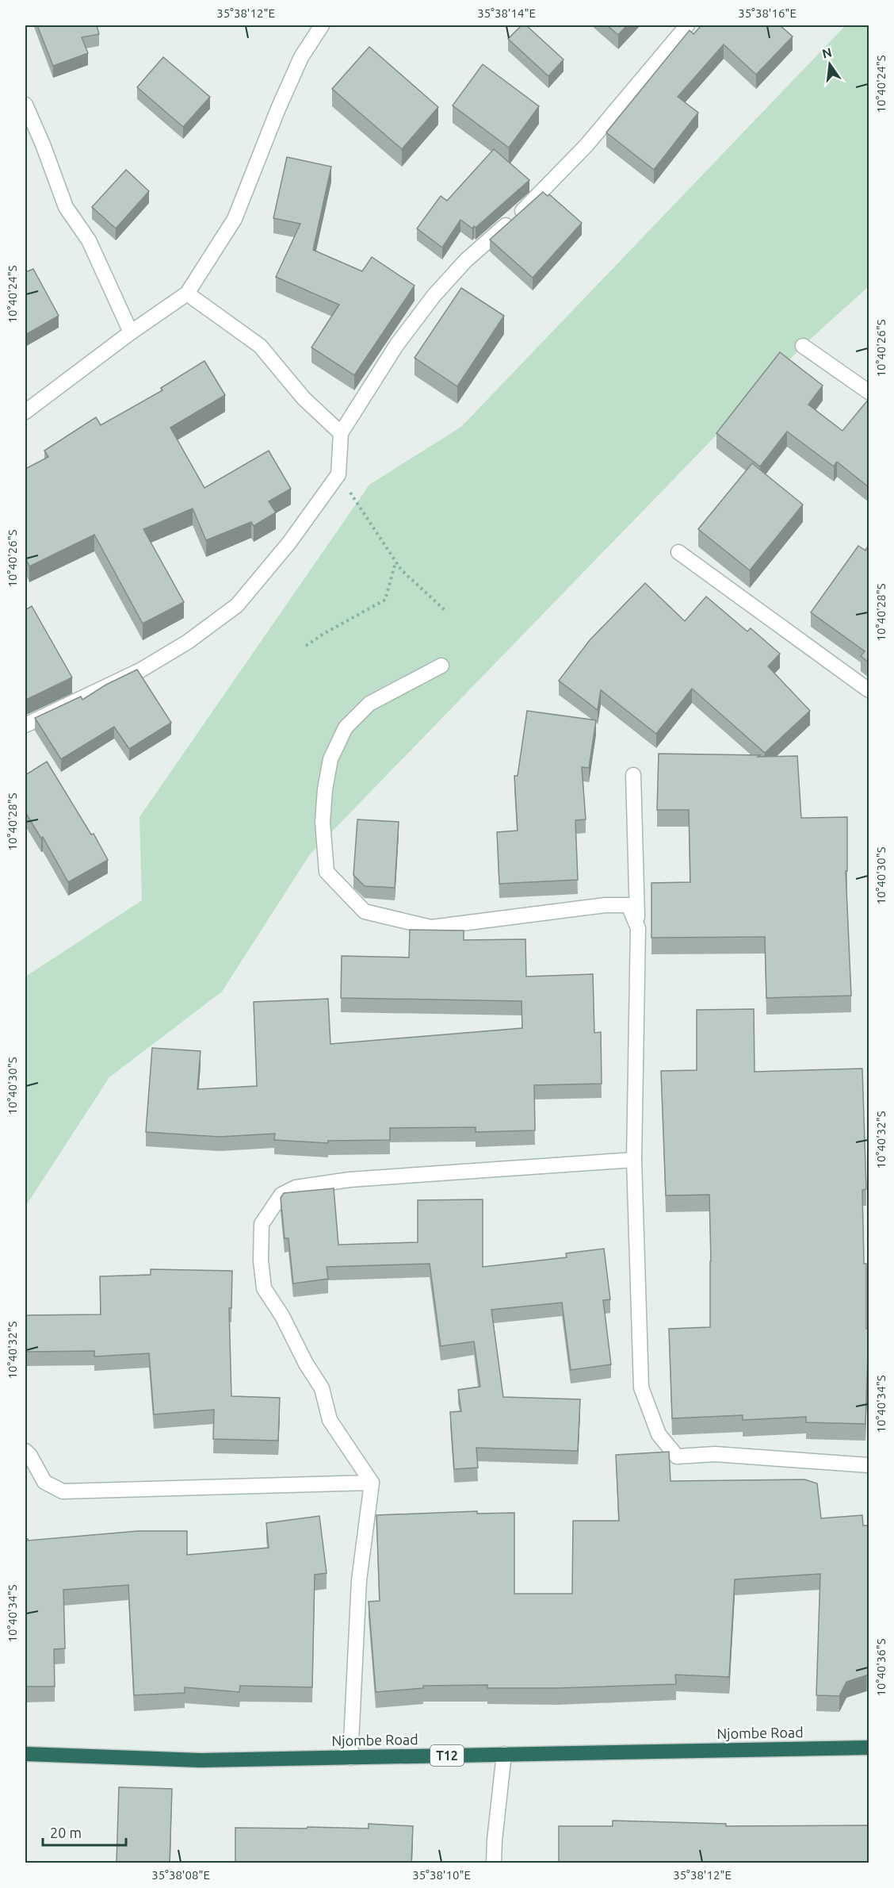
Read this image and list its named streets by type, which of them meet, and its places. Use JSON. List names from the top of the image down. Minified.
{"streets":{"highway":["Njombe Road","T12"]},"scale_bar":"20 m","north":"top","coordinates":["35°38'12\"E","35°38'14\"E","35°38'16\"E","10°40'24\"S","10°40'26\"S","10°40'28\"S","10°40'30\"S","10°40'32\"S","10°40'34\"S","10°40'36\"S","35°38'08\"E","35°38'10\"E"]}
